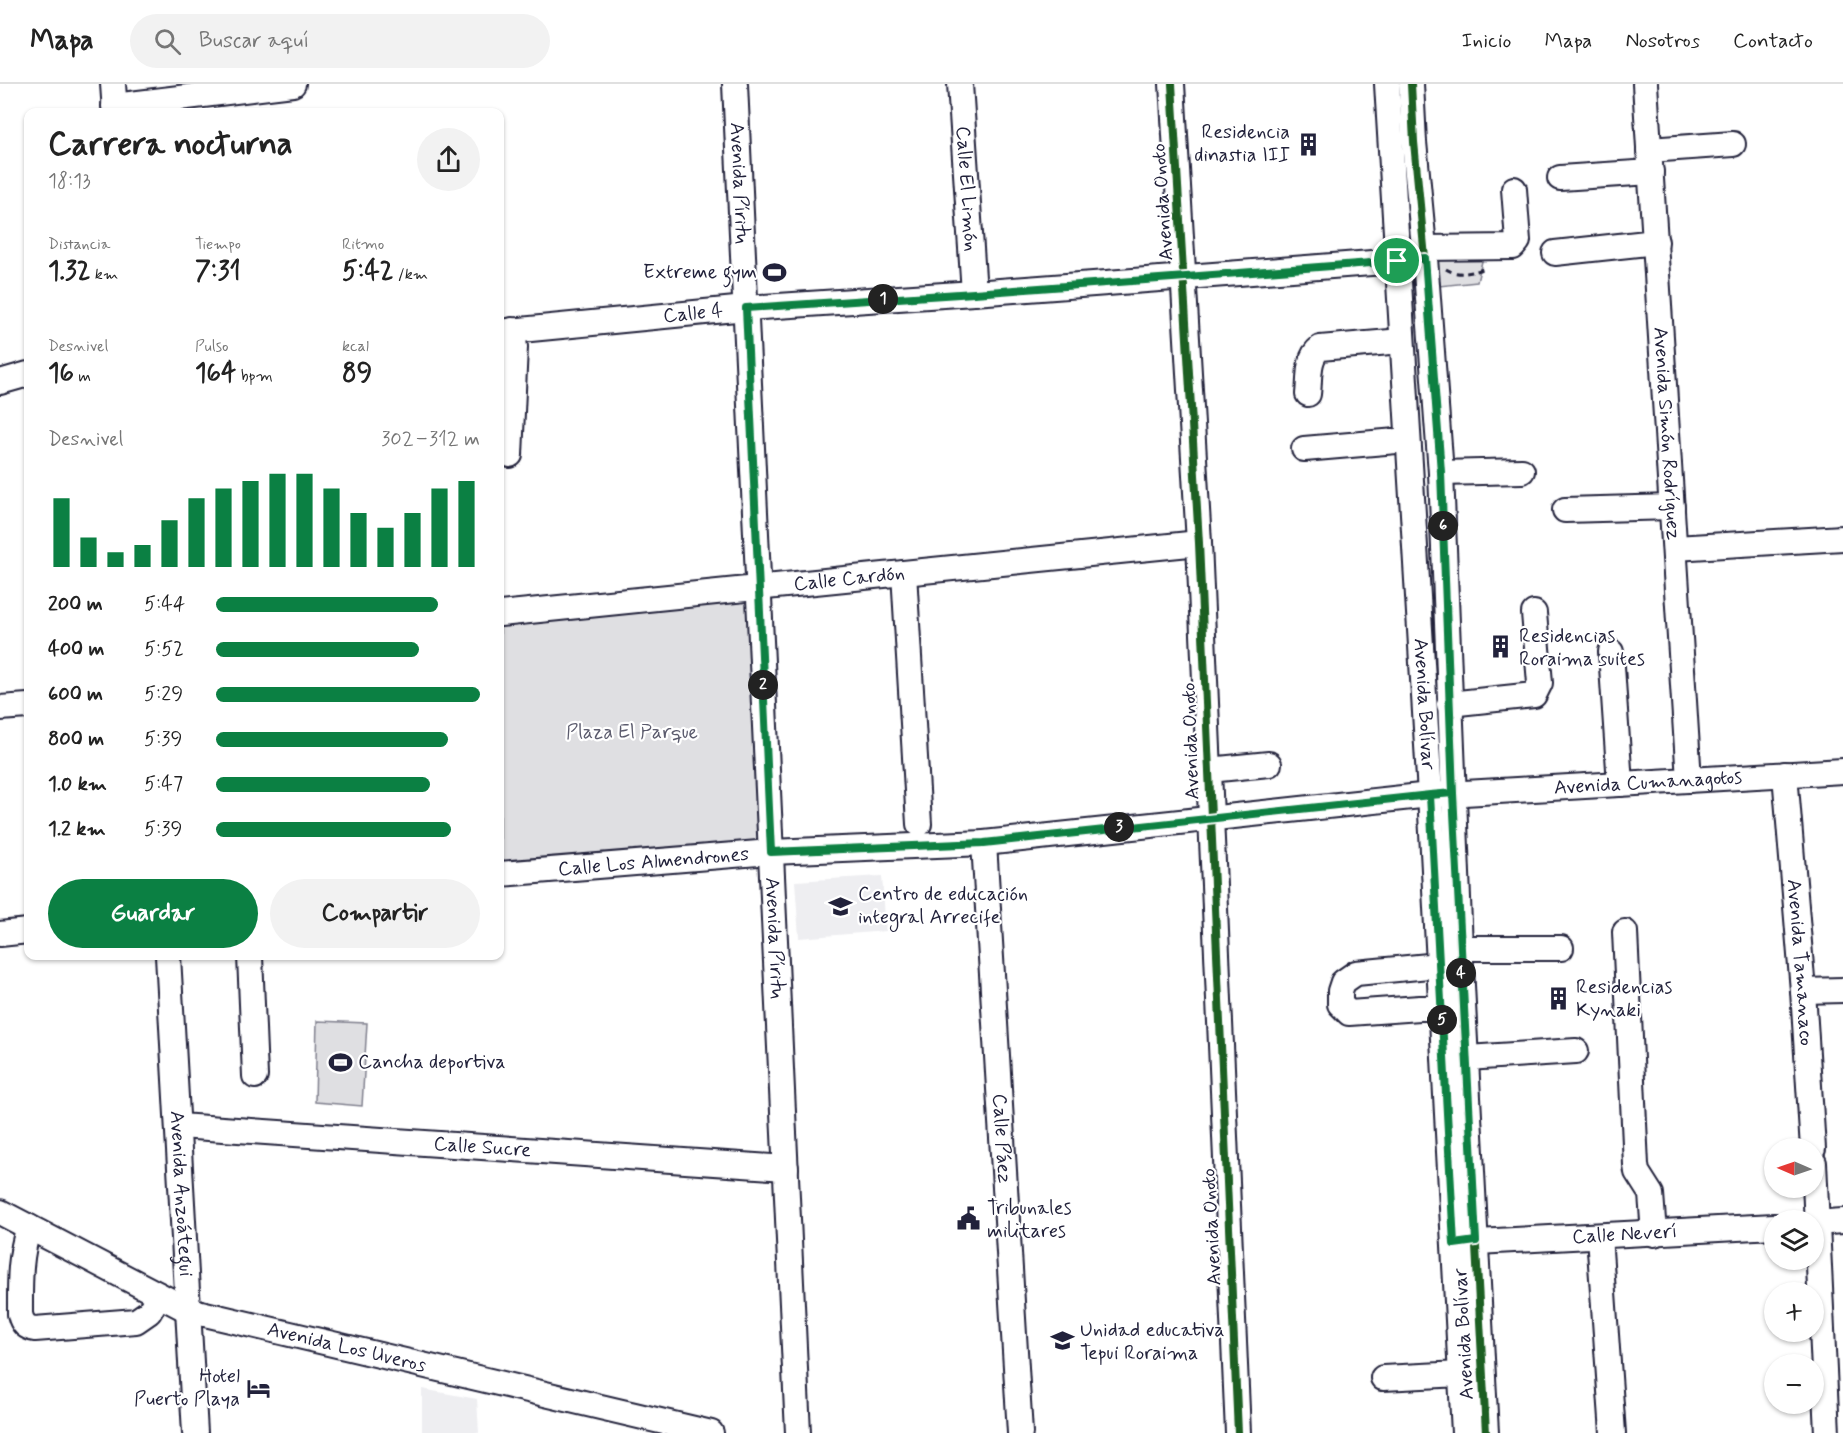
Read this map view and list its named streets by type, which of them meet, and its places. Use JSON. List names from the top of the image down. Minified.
{"streets":{"street":["Avenida Píritu","Calle El Limón","Avenida Onoto","Calle 4","Avenida Simón Rodríguez","Calle Cardón","Avenida Bolívar","Avenida Cumanagotos","Calle Los Almendrones","Avenida Tamanaco","Calle Páez","Calle Sucre","Avenida Anzoátegui","Calle Neverí","Avenida Los Uveros"]},"crossings":[["Avenida Píritu","Calle 4"],["Avenida Píritu","Calle Cardón"],["Avenida Píritu","Calle Los Almendrones"],["Avenida Píritu","Calle Sucre"],["Calle El Limón","Calle 4"],["Avenida Onoto","Calle 4"],["Avenida Onoto","Calle Cardón"],["Avenida Onoto","Calle Los Almendrones"],["Calle 4","Avenida Bolívar"],["Avenida Simón Rodríguez","Avenida Cumanagotos"],["Avenida Bolívar","Avenida Cumanagotos"],["Avenida Bolívar","Calle Los Almendrones"],["Avenida Bolívar","Calle Neverí"],["Avenida Cumanagotos","Calle Los Almendrones"],["Avenida Cumanagotos","Avenida Tamanaco"],["Calle Los Almendrones","Calle Páez"],["Calle Sucre","Avenida Anzoátegui"],["Avenida Anzoátegui","Avenida Los Uveros"]],"parks":["Plaza El Parque"],"places":{"building":["Residencia dinastia III","Residencias Roraima suites","Residencias Kynaki"],"sports":["Extreme gym","Cancha deportiva"],"school or university":["Centro de educación integral Arrecife","Unidad educativa Tepui Roraima"],"public building":["Tribunales militares"],"hotel":["Hotel Puerto Playa"]},"north":"left","page":{"header":"Mapa","search":"Buscar aquí","nav":["Inicio","Mapa","Nosotros","Contacto"],"heading":["Carrera nocturna","18:13"],"stats":[["Distancia","1.32 km"],["Tiempo","7:31"],["Ritmo","5:42 /km"],["Desnivel","16 m"],["Pulso","164 bpm"],["kcal","89"]],"pins":["1","6","2","3","4","5"],"chart":["Desnivel","302–312 m"],"list":[{"name":"200 m","note":"5:44"},{"name":"400 m","note":"5:52"},{"name":"600 m","note":"5:29"},{"name":"800 m","note":"5:39"},{"name":"1.0 km","note":"5:47"},{"name":"1.2 km","note":"5:39"}],"buttons":["Guardar","Compartir"],"map_buttons":["+","−"]}}
